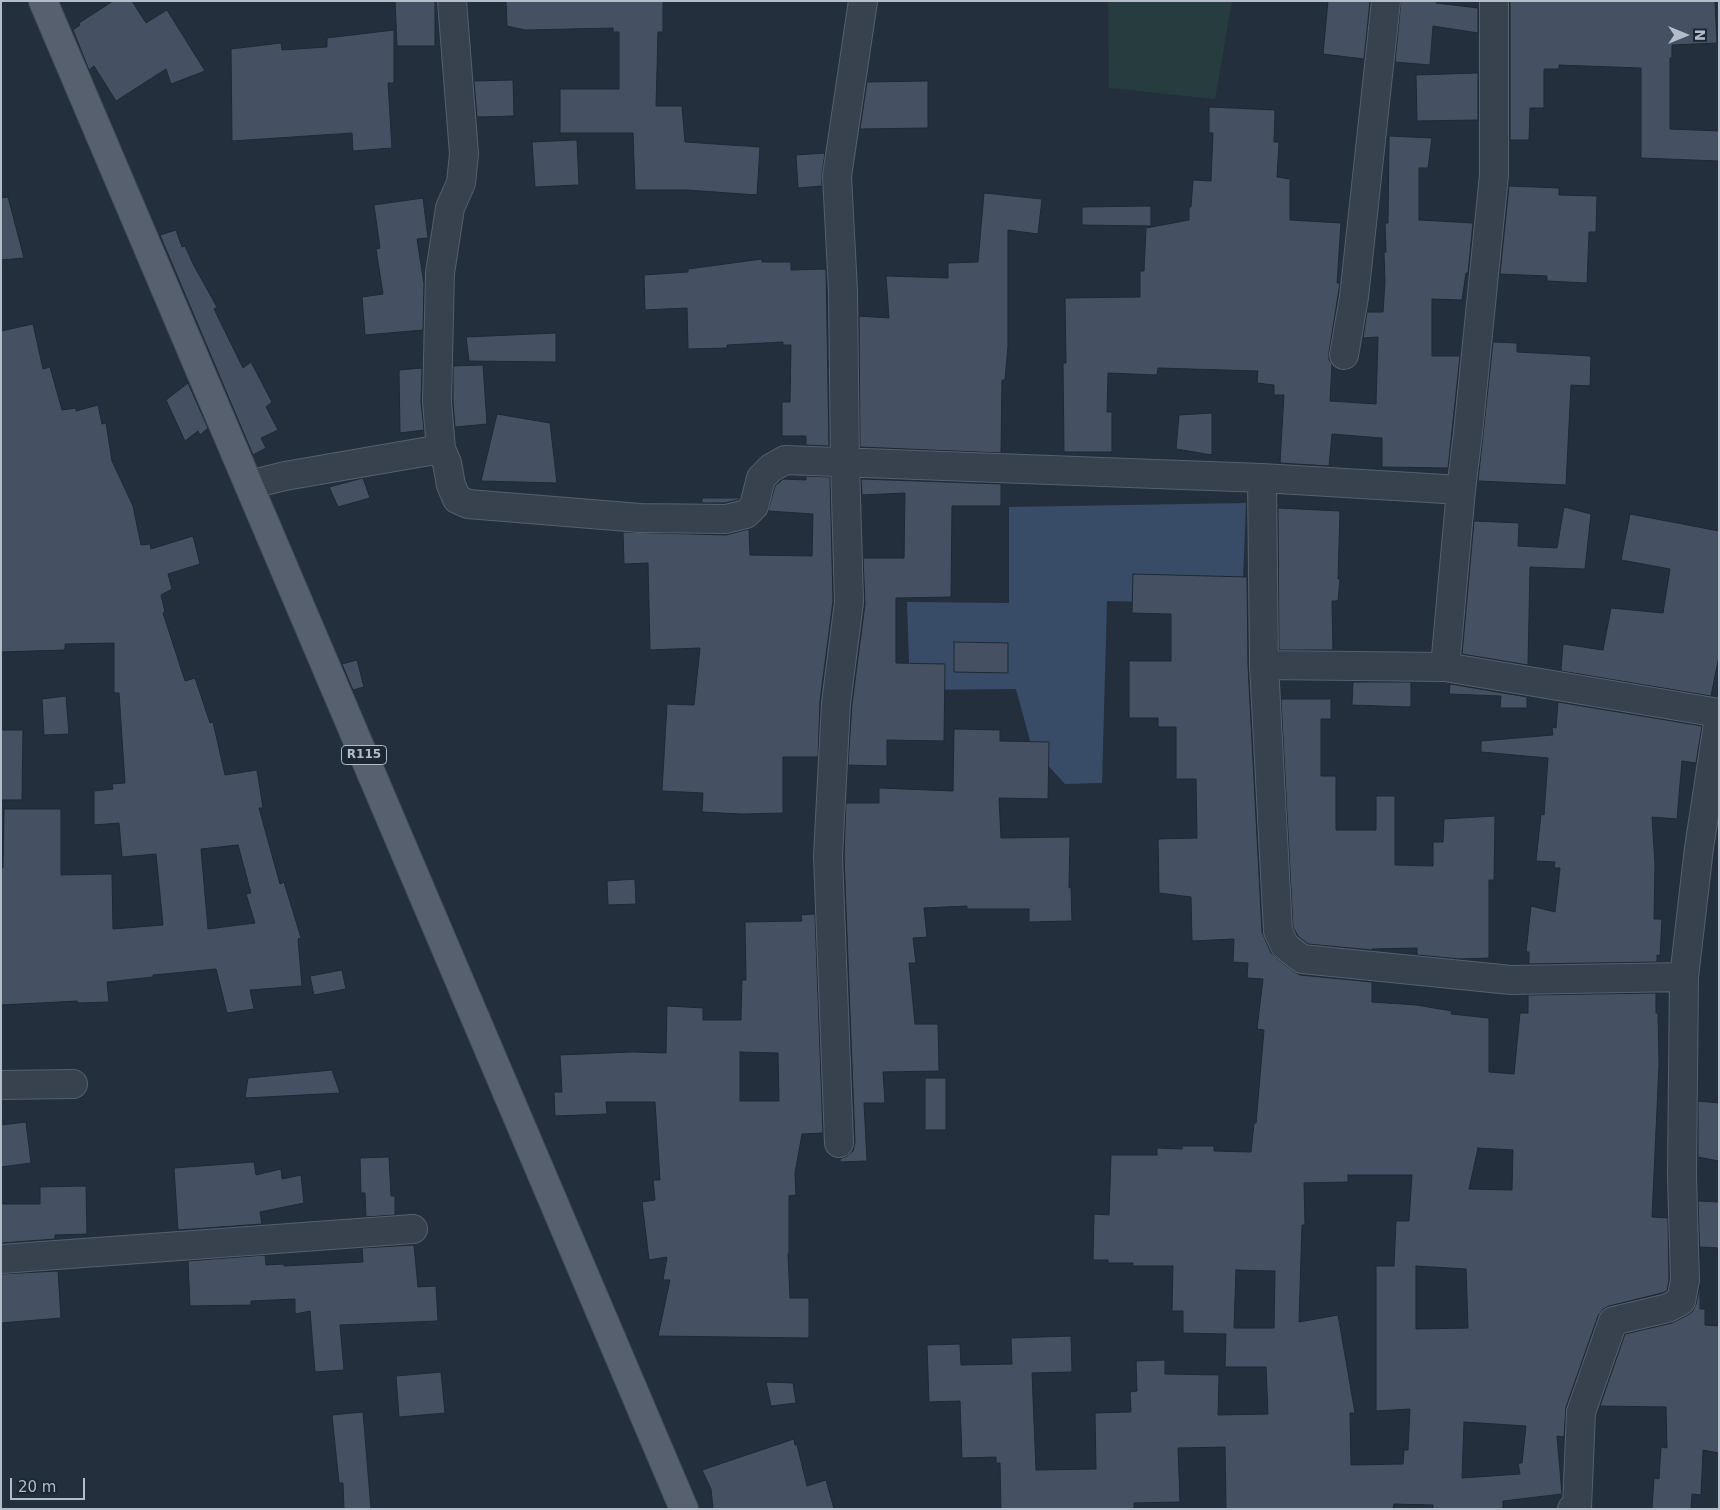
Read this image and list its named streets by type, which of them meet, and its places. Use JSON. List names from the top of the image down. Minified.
{"streets":{"main road":["R115"]},"scale_bar":"20 m","north":"right"}
